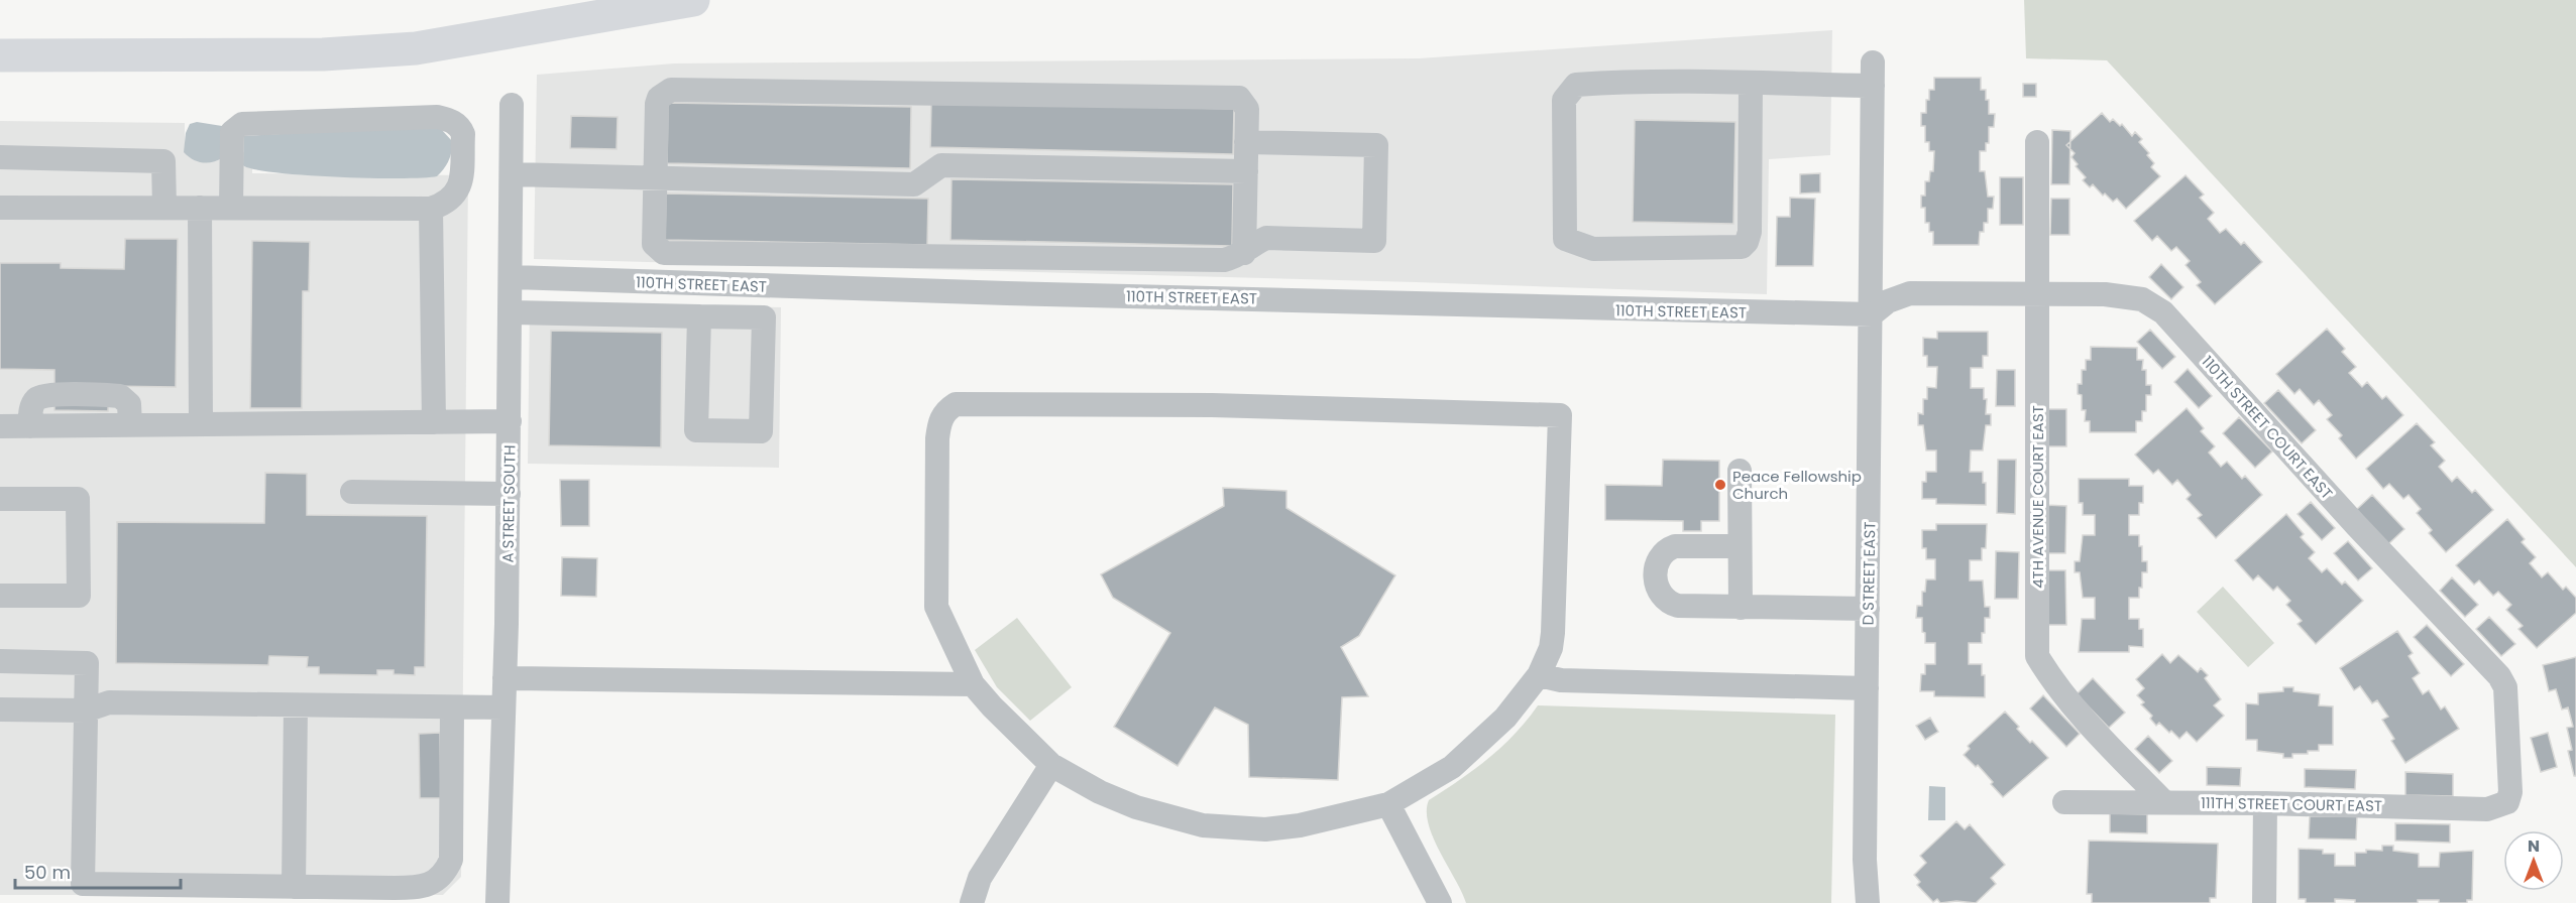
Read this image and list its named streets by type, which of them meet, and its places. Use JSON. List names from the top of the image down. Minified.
{"streets":{"street":["110TH STREET EAST","110TH STREET COURT EAST","4TH AVENUE COURT EAST","A STREET SOUTH","D STREET EAST","111TH STREET COURT EAST"]},"crossings":[["110TH STREET EAST","110TH STREET COURT EAST"],["110TH STREET EAST","A STREET SOUTH"],["110TH STREET EAST","D STREET EAST"],["110TH STREET COURT EAST","4TH AVENUE COURT EAST"],["110TH STREET COURT EAST","D STREET EAST"],["110TH STREET COURT EAST","111TH STREET COURT EAST"],["4TH AVENUE COURT EAST","111TH STREET COURT EAST"]],"places":["Peace Fellowship Church"],"scale_bar":"50 m","north":"top"}
